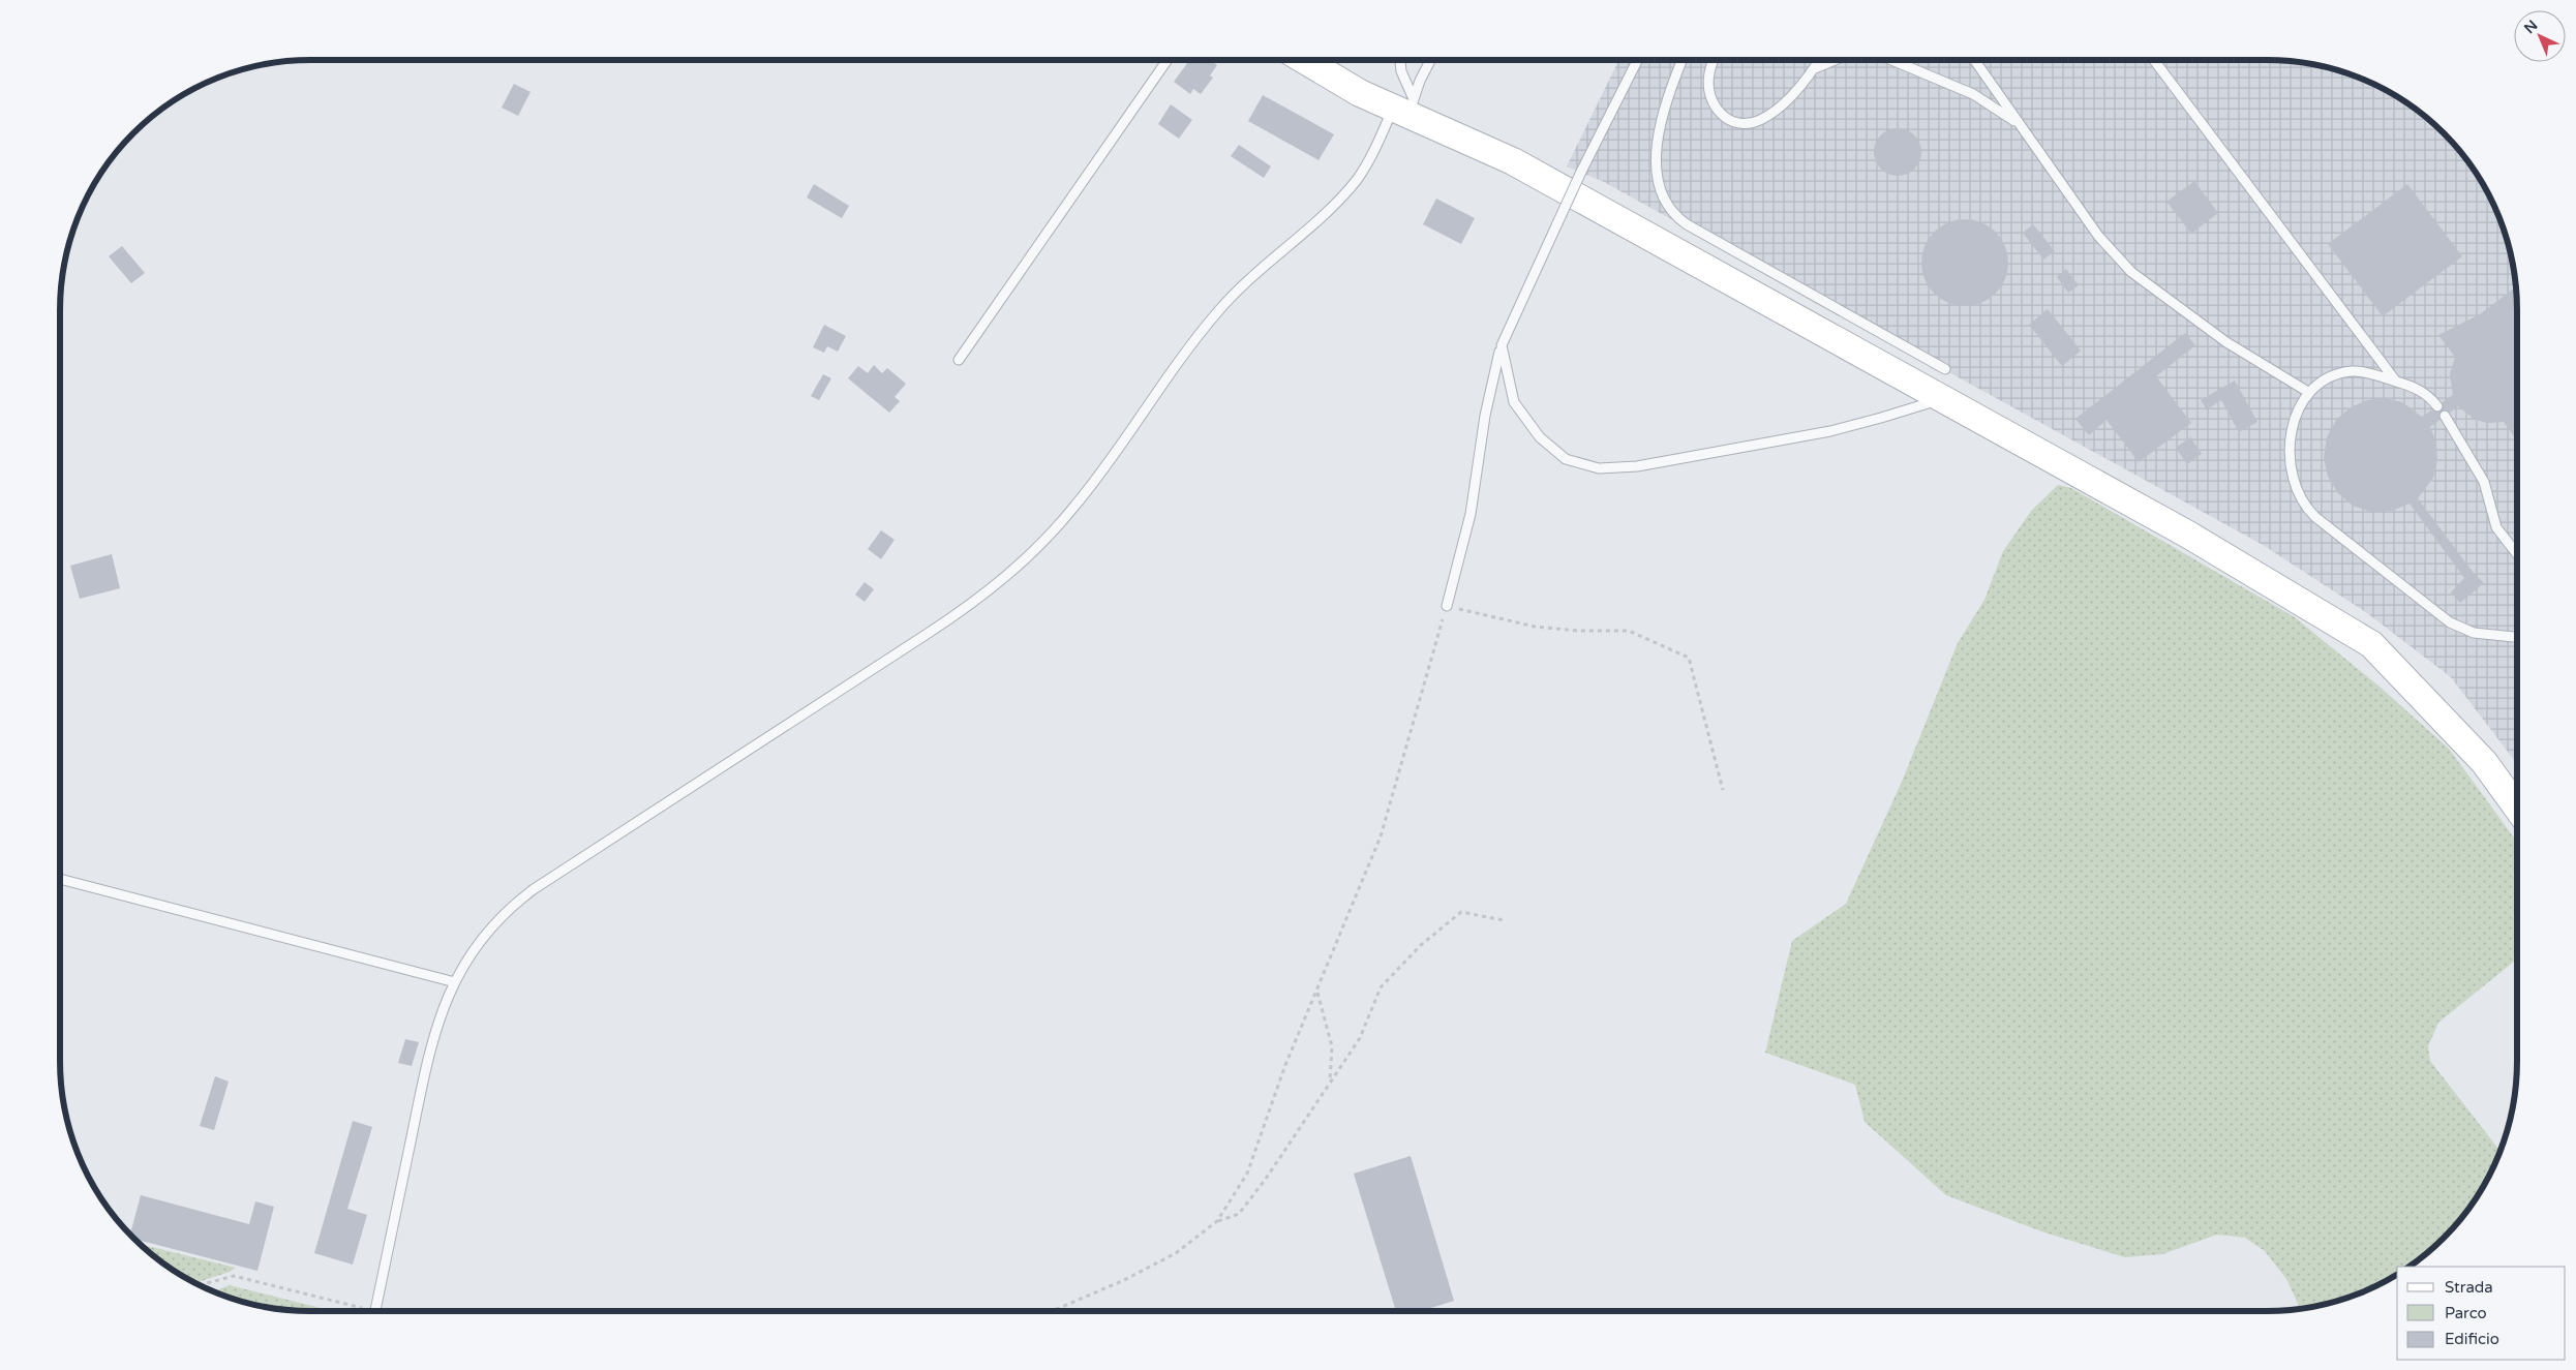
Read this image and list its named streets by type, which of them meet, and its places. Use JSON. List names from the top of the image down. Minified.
{"legend":["Strada","Parco","Edificio"],"north":"top left"}
